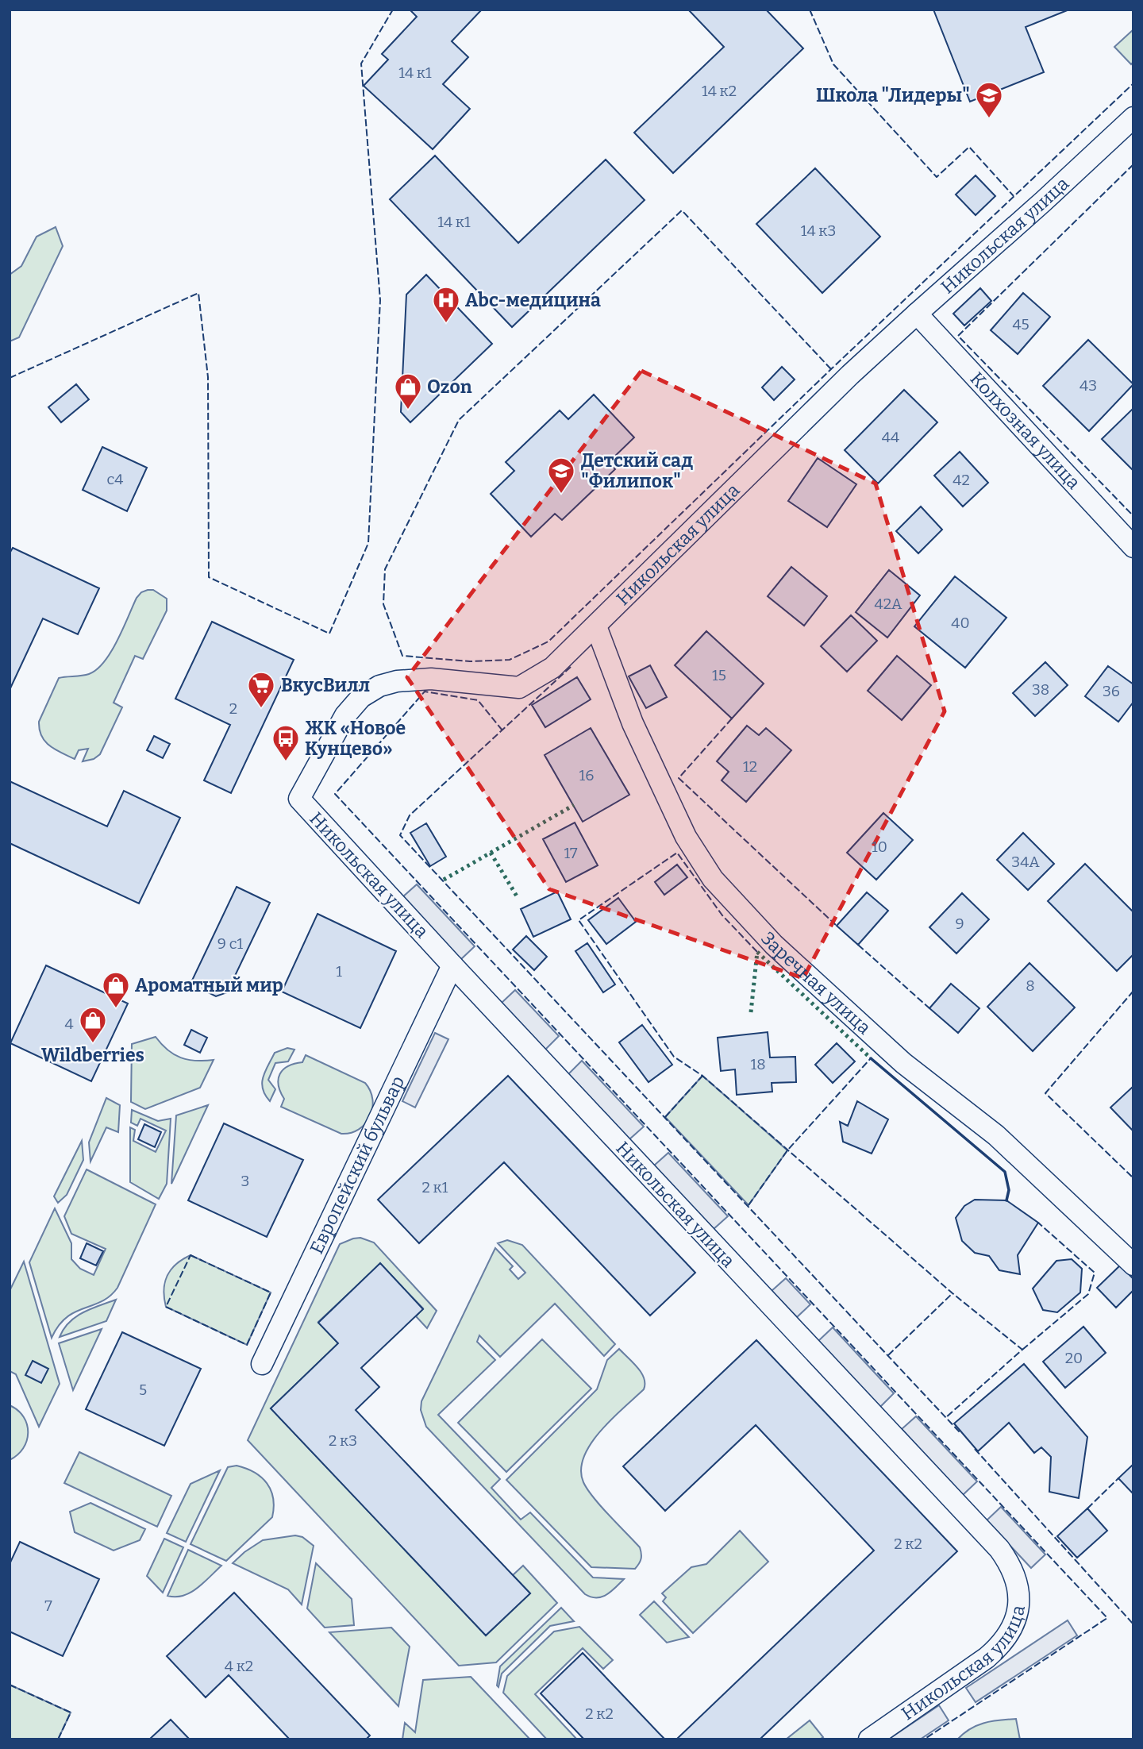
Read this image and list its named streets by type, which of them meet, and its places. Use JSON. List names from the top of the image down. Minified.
{"streets":{"street":["Никольская улица","Колхозная улица","Заречная улица","Европейский бульвар"]},"crossings":[["Никольская улица","Колхозная улица"],["Никольская улица","Заречная улица"],["Никольская улица","Европейский бульвар"]],"places":{"school or university":["Школа \"Лидеры\"","Детский сад \"Филипок\""],"hospital":["Abc-медицина"],"shop":["Ozon","Ароматный мир","Wildberries"],"supermarket":["ВкусВилл"],"bus stop":["ЖК «Новое Кунцево»"]},"house_numbers":["14 к1","14 к2","14 к1","14 к3","45","43","44","с4","42","42А","40","15","38","36","2","12","16","10","17","34А","9","9 с1","1","8","4","18","3","2 к1","20","5","2 к3","2 к2","7","4 к2","2 к2"]}
